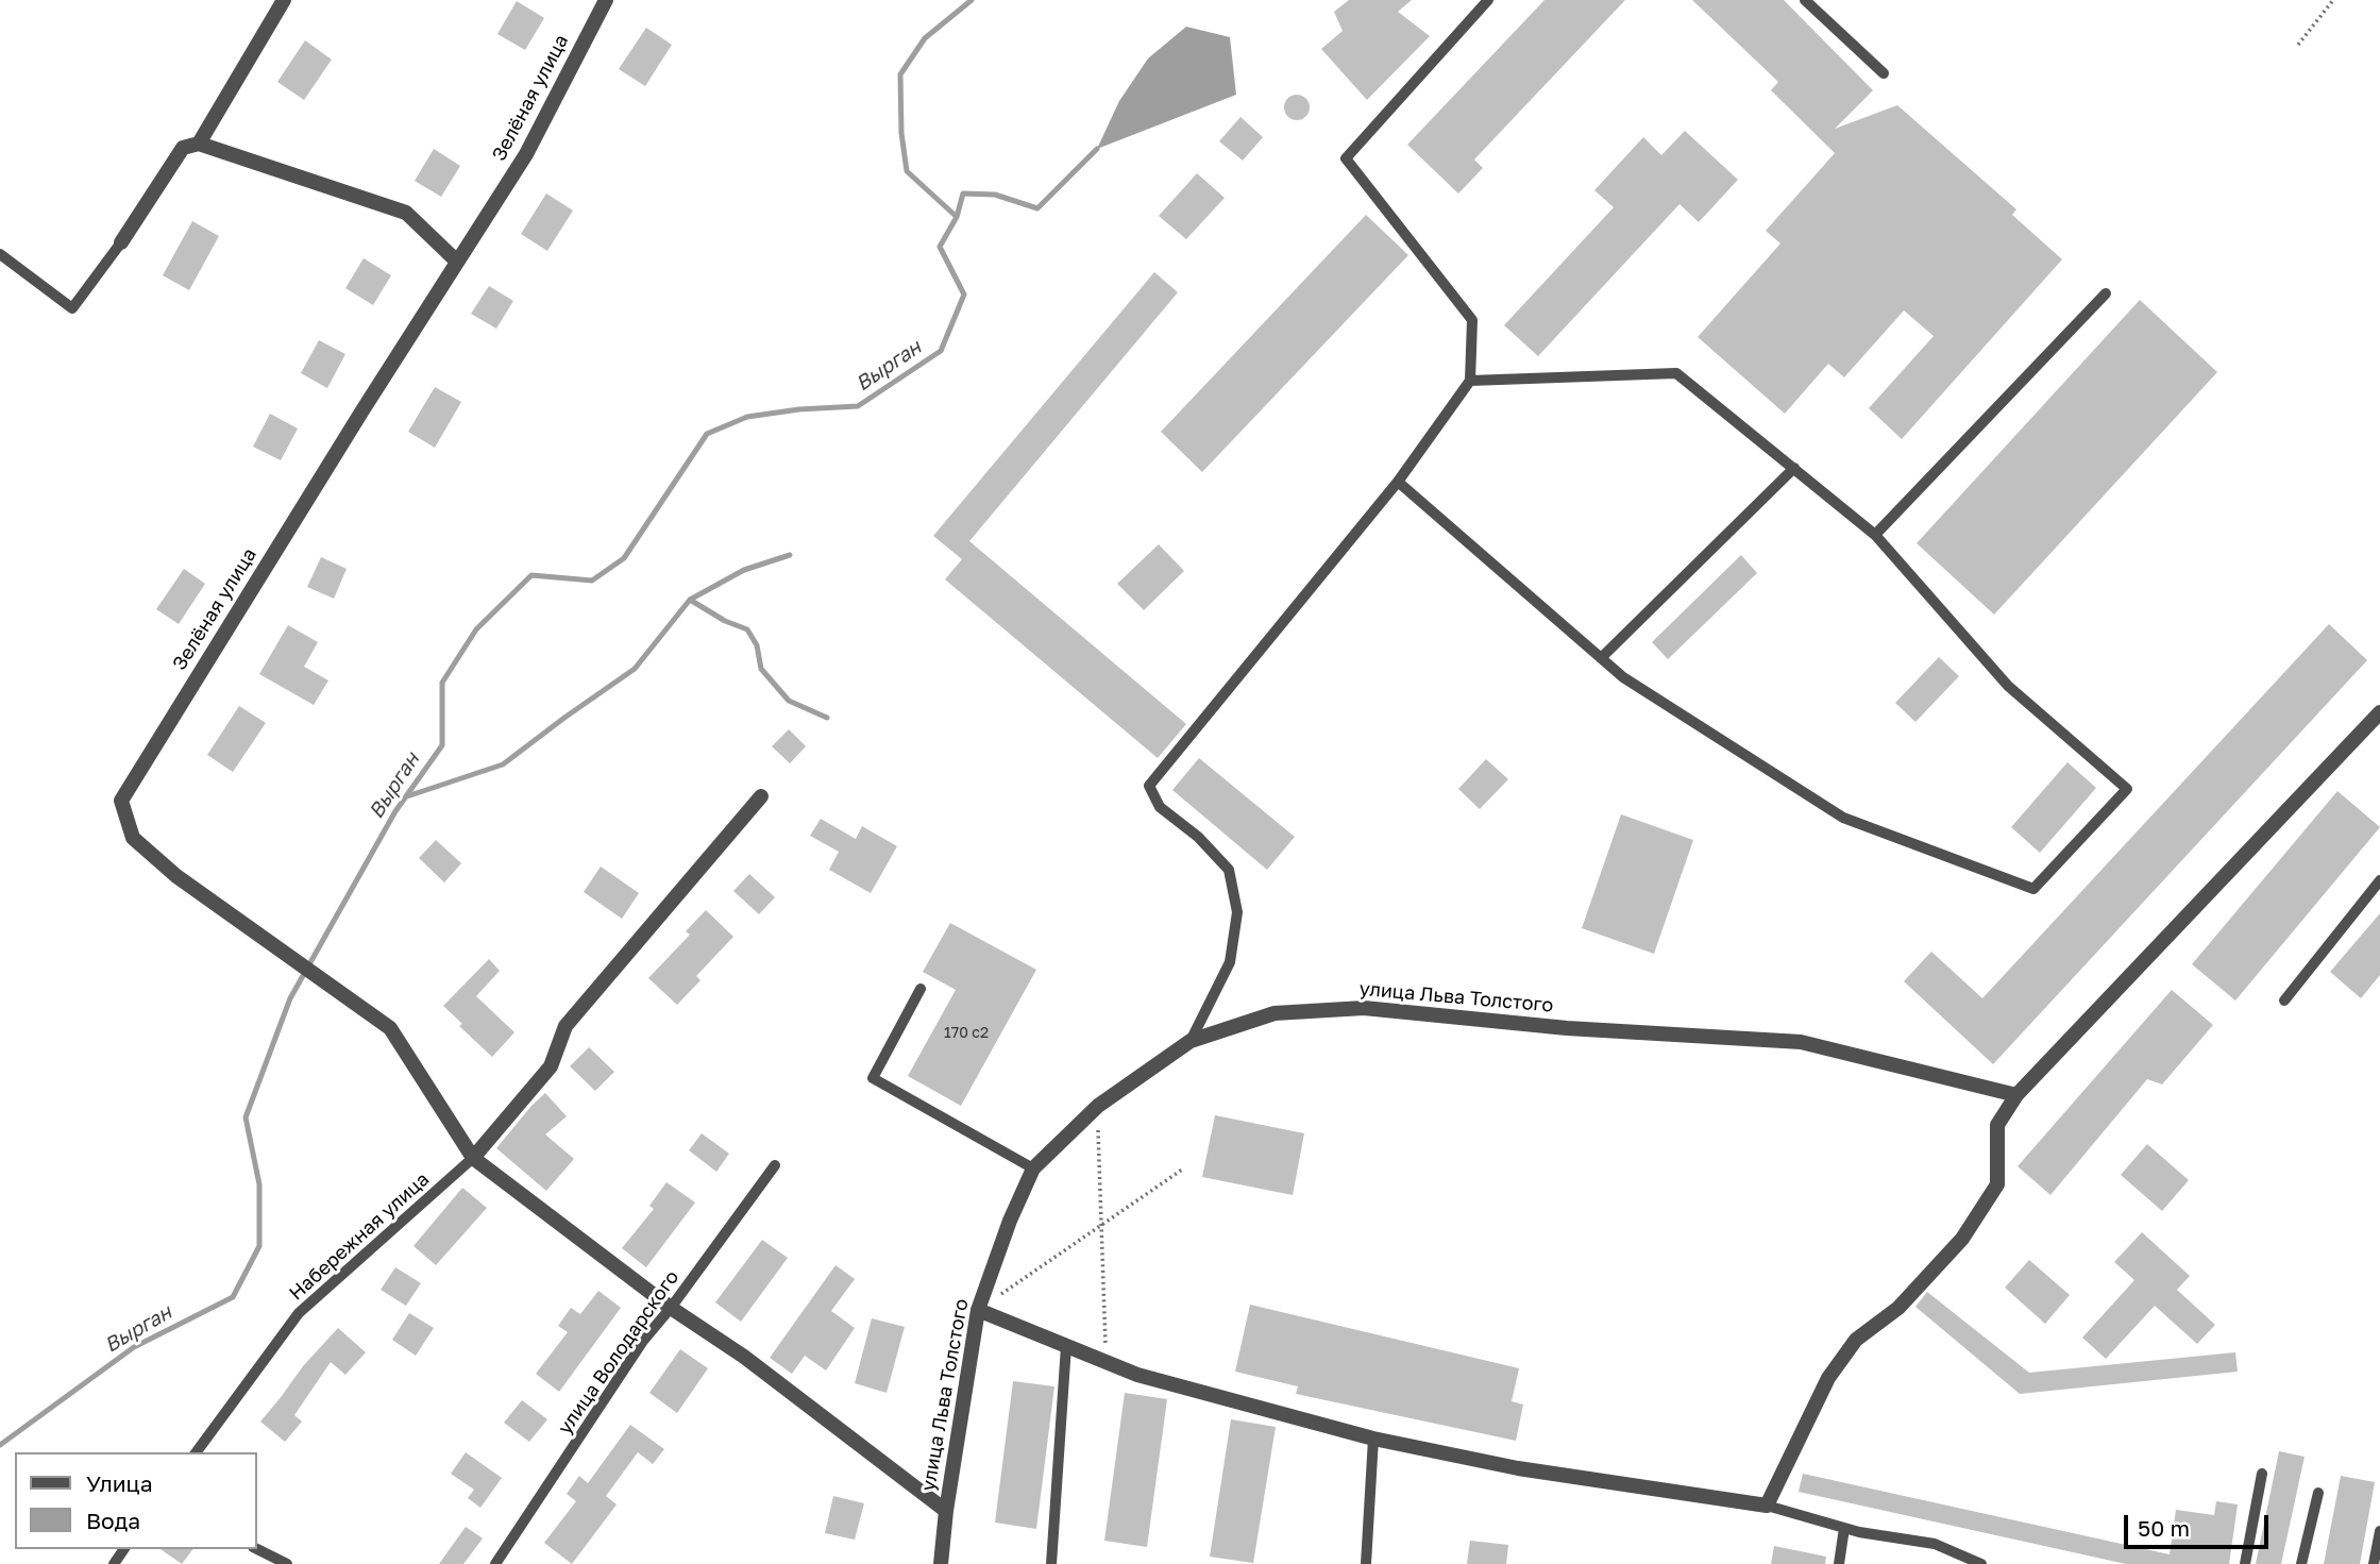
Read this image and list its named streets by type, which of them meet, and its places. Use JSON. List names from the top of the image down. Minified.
{"streets":{"street":["Зелёная улица","улица Льва Толстого"],"lane":["Набережная улица","улица Володарского"]},"crossings":[["Зелёная улица","Набережная улица"]],"water":["Вырган"],"house_numbers":["170 с2"],"legend":["Улица","Вода"],"scale_bar":"50 m"}
